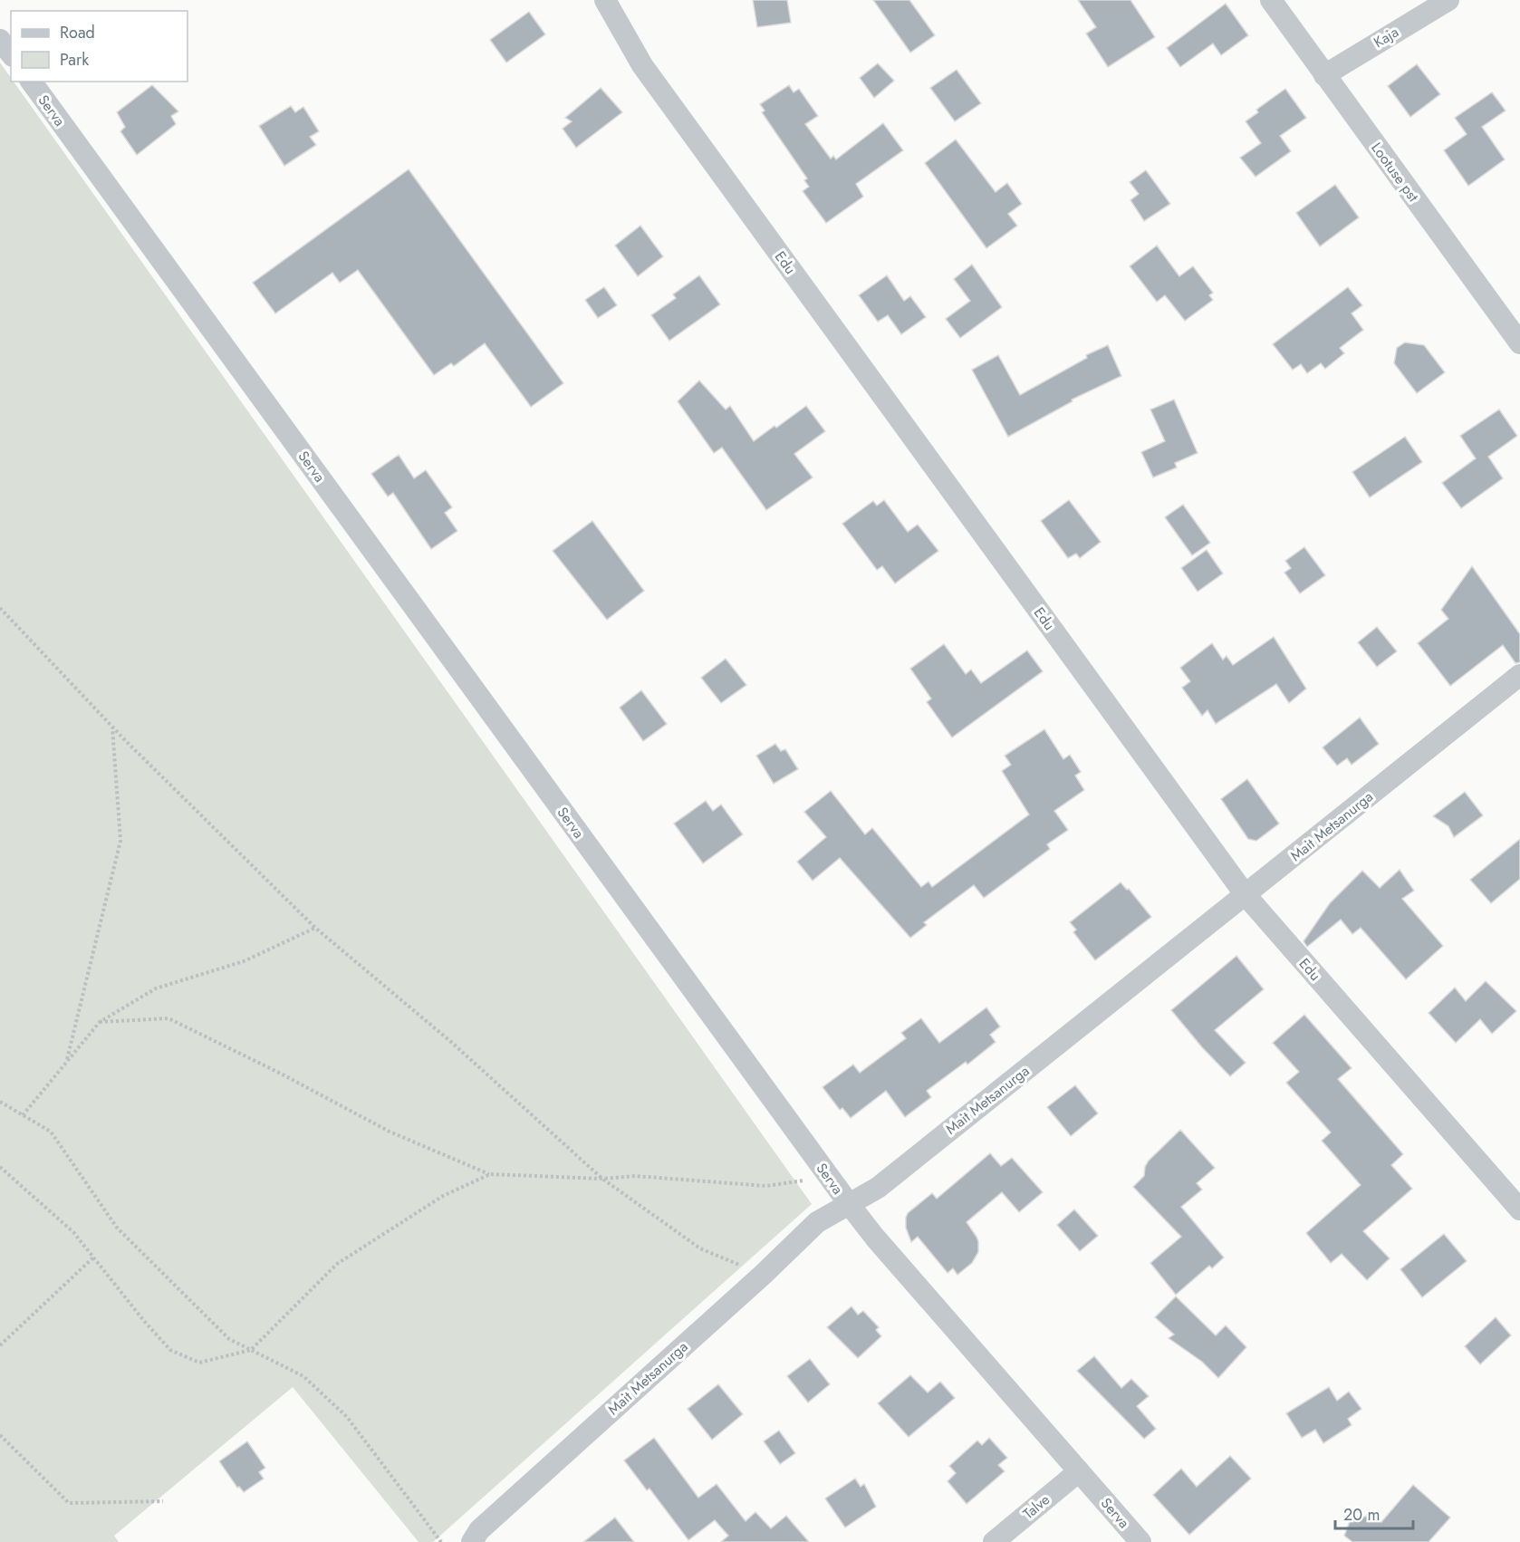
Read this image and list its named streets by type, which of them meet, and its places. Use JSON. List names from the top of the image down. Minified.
{"streets":{"street":["Kaja","Serva","Lootuse pst","Edu","Mait Metsanurga","Talve"]},"crossings":[["Kaja","Lootuse pst"],["Serva","Mait Metsanurga"],["Serva","Talve"],["Edu","Mait Metsanurga"]],"legend":["Road","Park"],"scale_bar":"20 m"}
